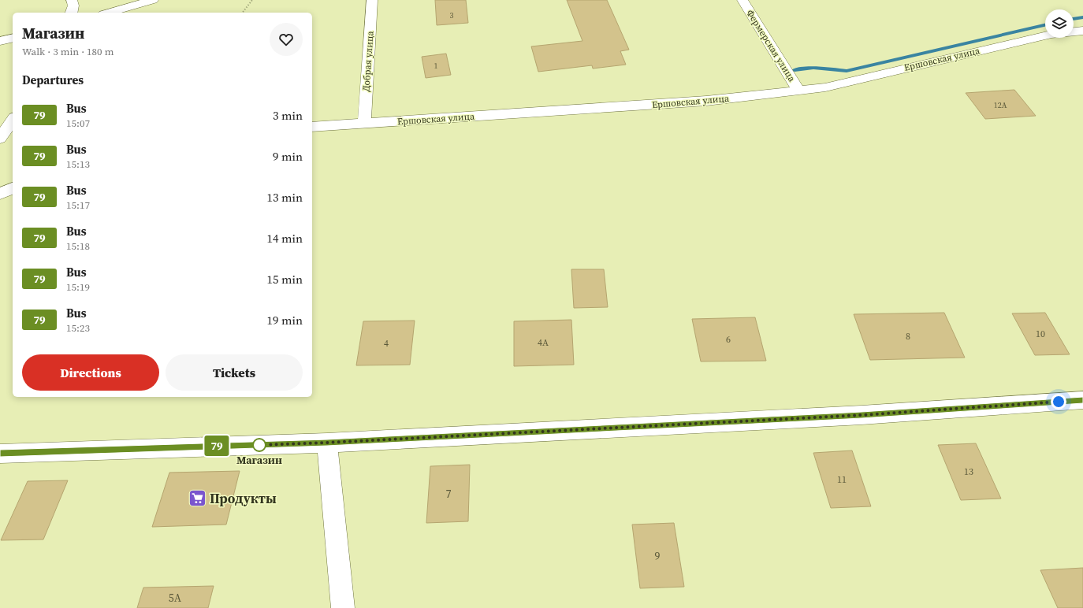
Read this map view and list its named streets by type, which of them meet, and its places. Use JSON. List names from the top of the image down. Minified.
{"streets":{"street":["Фермерская улица","Ершовская улица","Добрая улица"]},"crossings":[["Фермерская улица","Ершовская улица"],["Ершовская улица","Добрая улица"]],"places":{"other":["Магазин"],"supermarket":["Продукты"]},"lines":["bus line 79"],"house_numbers":["3","1","12А","10","8","6","4А","4","13","11","7","9","5А"],"page":{"on_map":"79","heading":[["Магазин","Walk · 3 min · 180 m"],"Departures"],"list":[{"mark":"79","name":"Bus","note":"15:07","value":"3 min"},{"mark":"79","name":"Bus","note":"15:13","value":"9 min"},{"mark":"79","name":"Bus","note":"15:17","value":"13 min"},{"mark":"79","name":"Bus","note":"15:18","value":"14 min"},{"mark":"79","name":"Bus","note":"15:19","value":"15 min"},{"mark":"79","name":"Bus","note":"15:23","value":"19 min"}],"buttons":["Directions","Tickets"]}}
